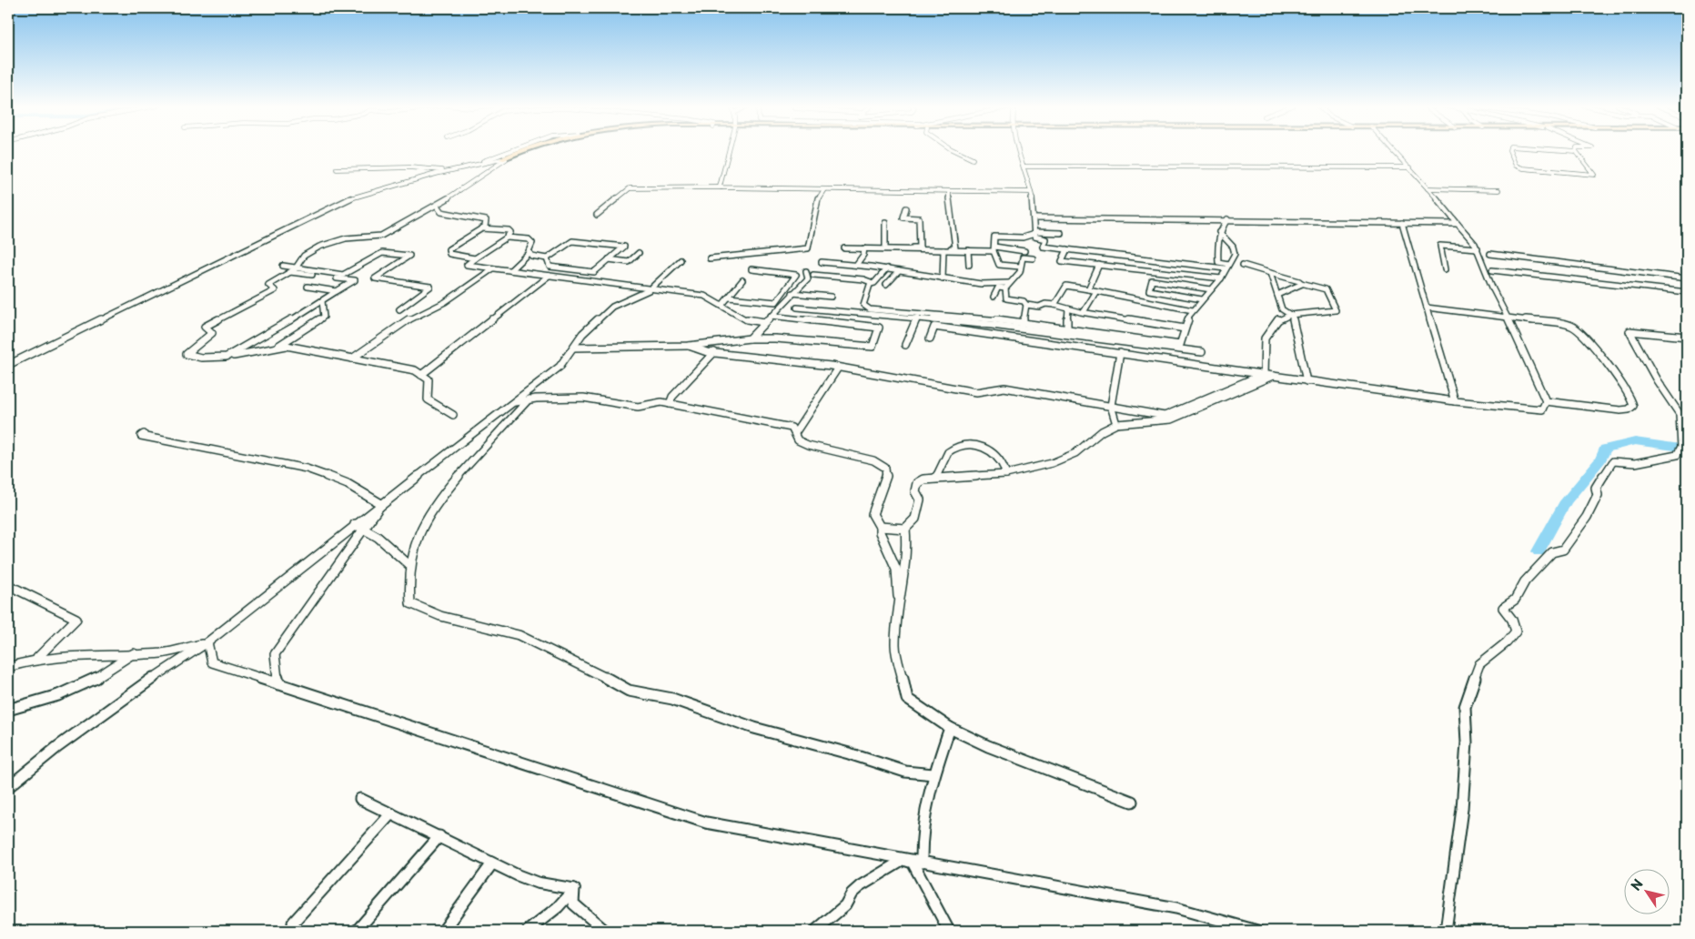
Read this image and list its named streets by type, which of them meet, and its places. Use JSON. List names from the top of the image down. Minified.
{"north":"top left"}
